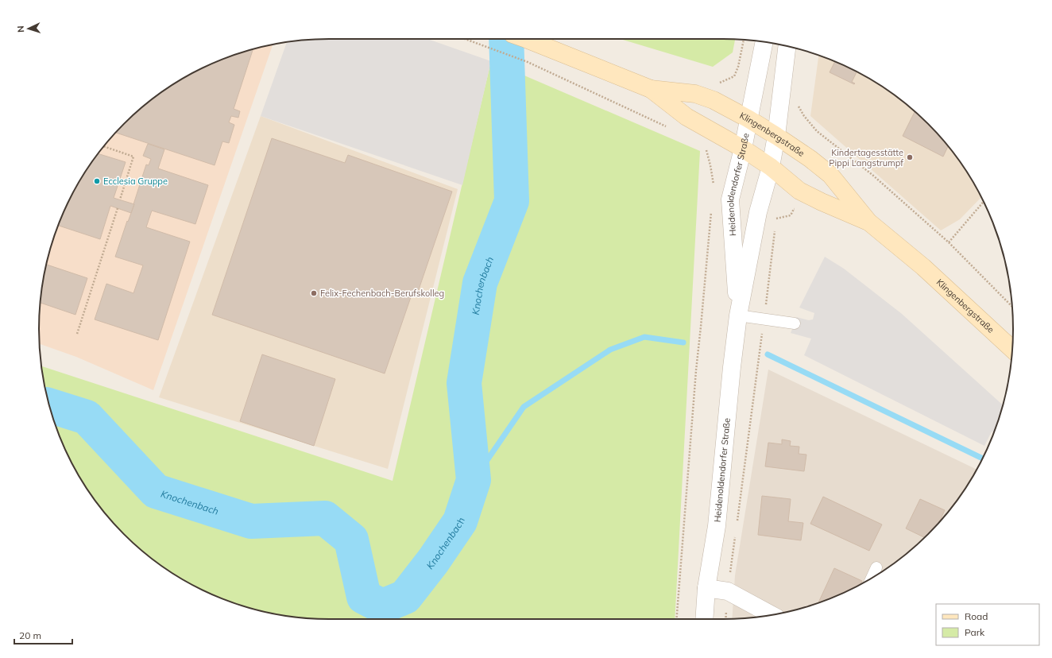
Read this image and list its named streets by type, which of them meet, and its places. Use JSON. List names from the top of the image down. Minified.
{"streets":{"main road":["Klingenbergstraße"],"street":["Heidenoldendorfer Straße"]},"crossings":[["Klingenbergstraße","Heidenoldendorfer Straße"]],"water":["Knochenbach"],"places":["Kindertagesstätte Pippi Langstrumpf","Ecclesia Gruppe","Felix-Fechenbach-Berufskolleg"],"legend":["Road","Park"],"scale_bar":"20 m","north":"left"}
